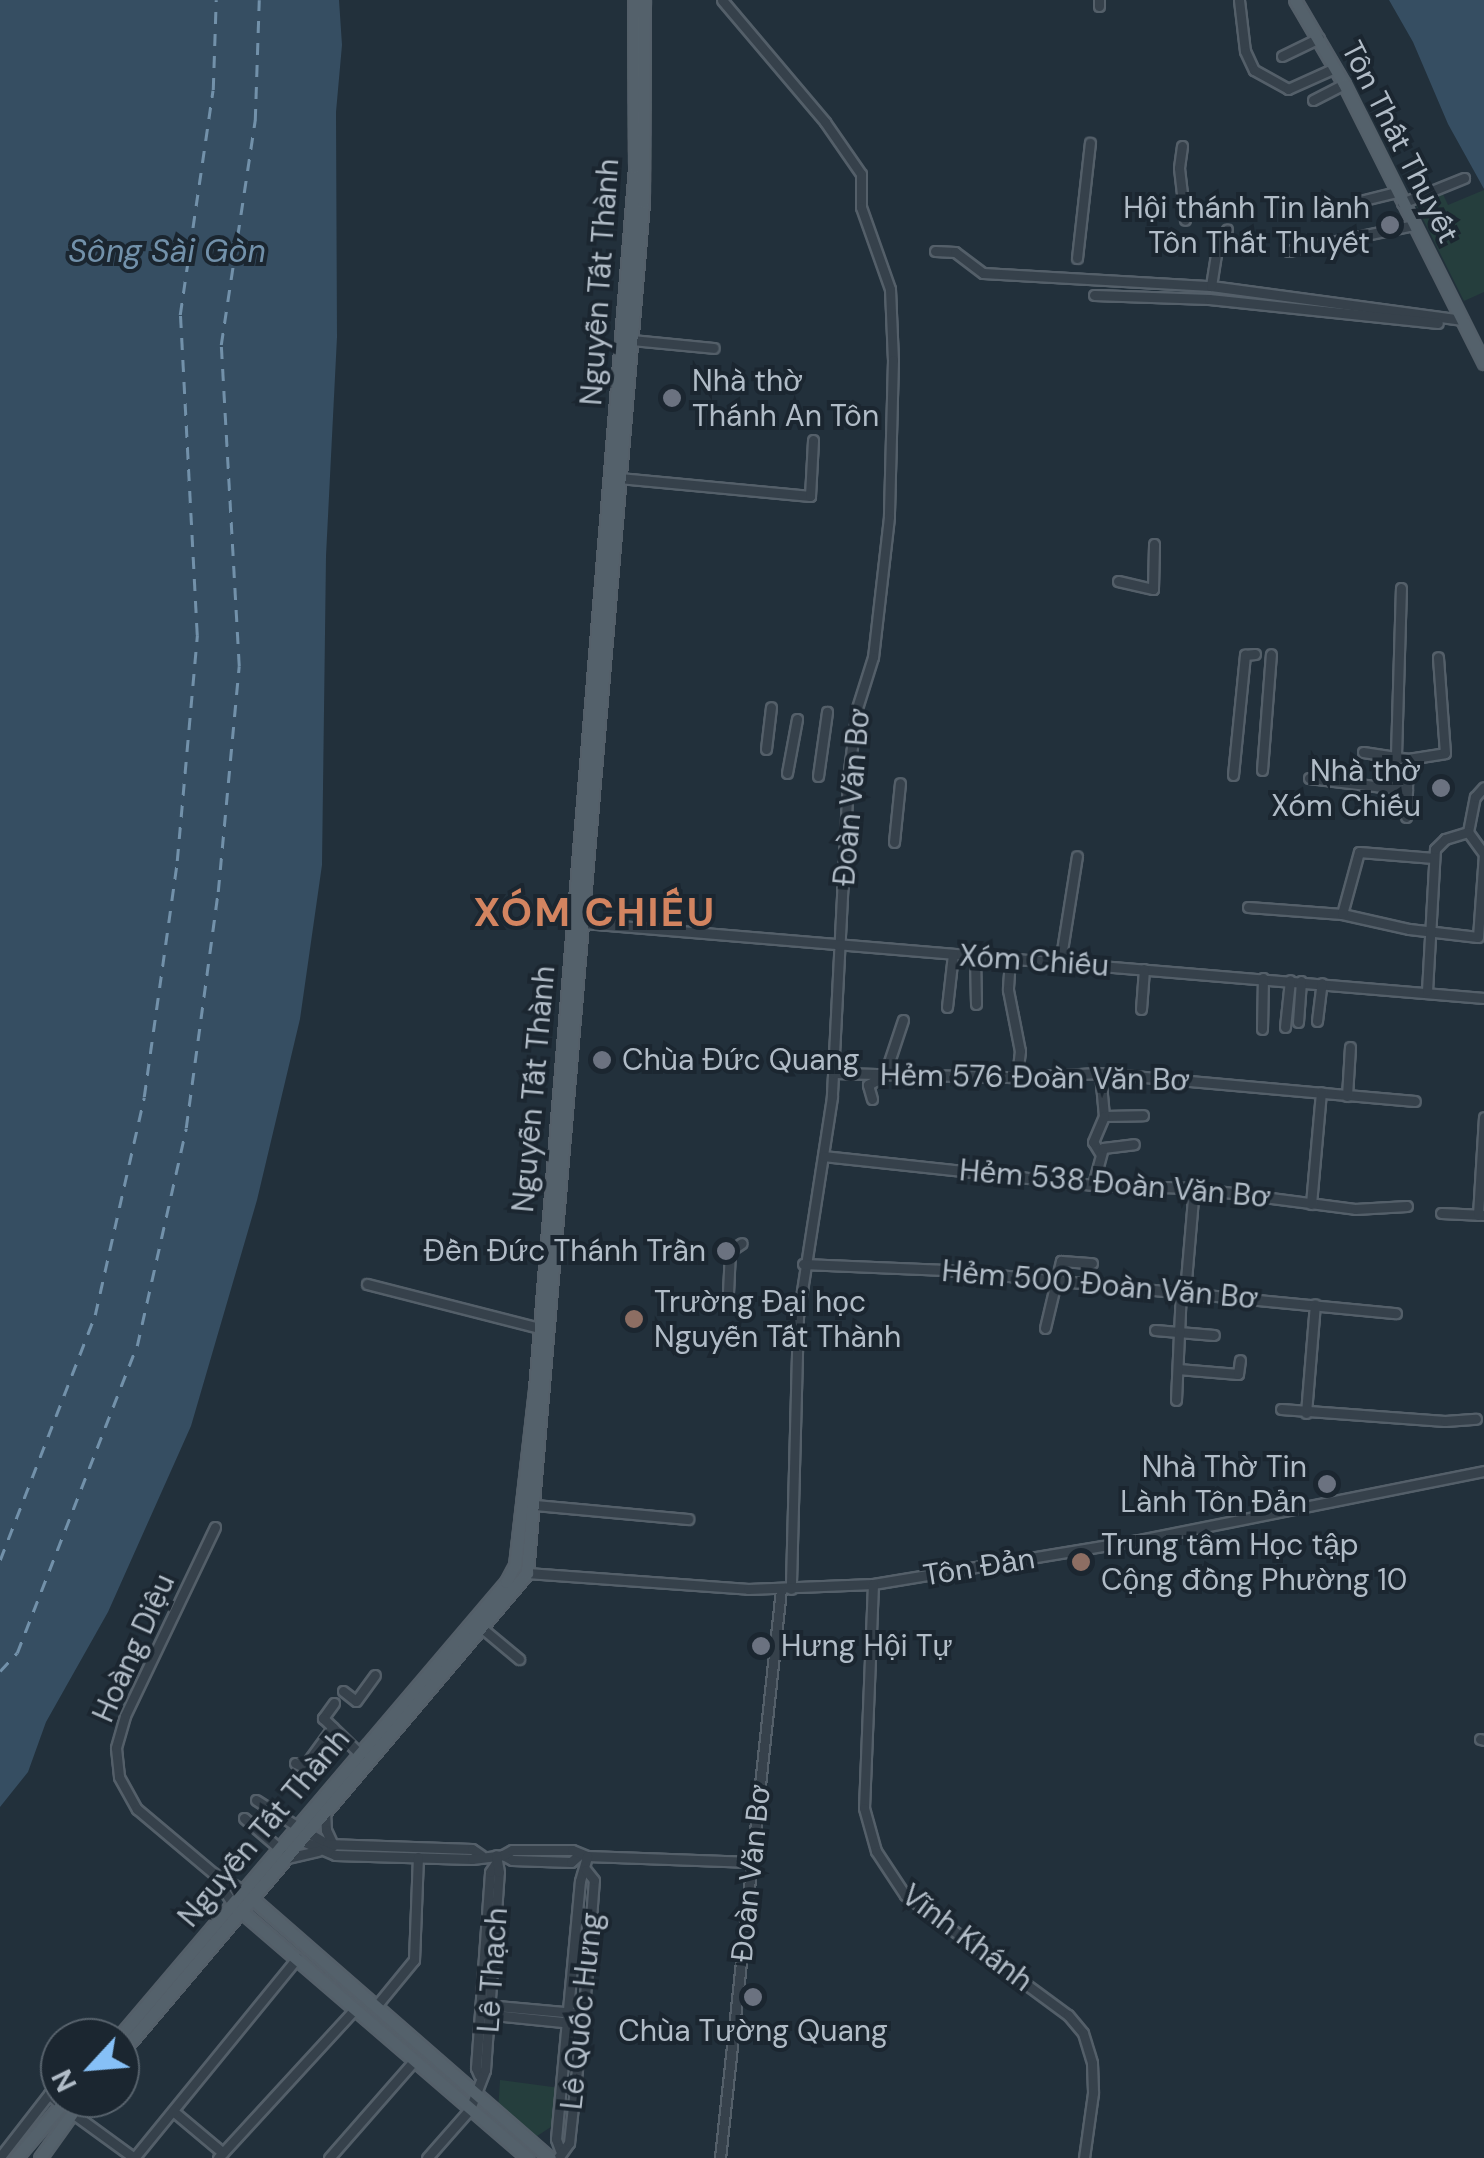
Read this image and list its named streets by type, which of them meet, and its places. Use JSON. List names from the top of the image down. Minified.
{"streets":{"main road":["Tôn Thất Thuyết","Nguyễn Tất Thành","Hoàng Diệu"],"street":["Đoàn Văn Bơ","Xóm Chiếu","Hẻm 576 Đoàn Văn Bơ","Hẻm 538 Đoàn Văn Bơ","Hẻm 500 Đoàn Văn Bơ","Tôn Đản","Vĩnh Khánh","Lê Thạch","Lê Quốc Hưng"]},"crossings":[["Nguyễn Tất Thành","Xóm Chiếu"],["Nguyễn Tất Thành","Tôn Đản"],["Nguyễn Tất Thành","Hoàng Diệu"],["Đoàn Văn Bơ","Xóm Chiếu"],["Đoàn Văn Bơ","Hẻm 576 Đoàn Văn Bơ"],["Đoàn Văn Bơ","Hẻm 538 Đoàn Văn Bơ"],["Đoàn Văn Bơ","Hẻm 500 Đoàn Văn Bơ"],["Đoàn Văn Bơ","Tôn Đản"],["Tôn Đản","Vĩnh Khánh"],["Hoàng Diệu","Lê Thạch"],["Hoàng Diệu","Lê Quốc Hưng"]],"districts":["XÓM CHIẾU"],"water":["Sông Sài Gòn"],"places":["Hội thánh Tin lành Tôn Thất Thuyết","Nhà thờ Thánh An Tôn","Nhà thờ Xóm Chiếu","Chùa Đức Quang","Đền Đức Thánh Trần","Trường Đại học Nguyễn Tất Thành","Nhà Thờ Tin Lành Tôn Đản","Trung tâm Học tập Cộng đồng Phường 10","Hưng Hội Tự","Chùa Tường Quang"],"north":"bottom left"}
